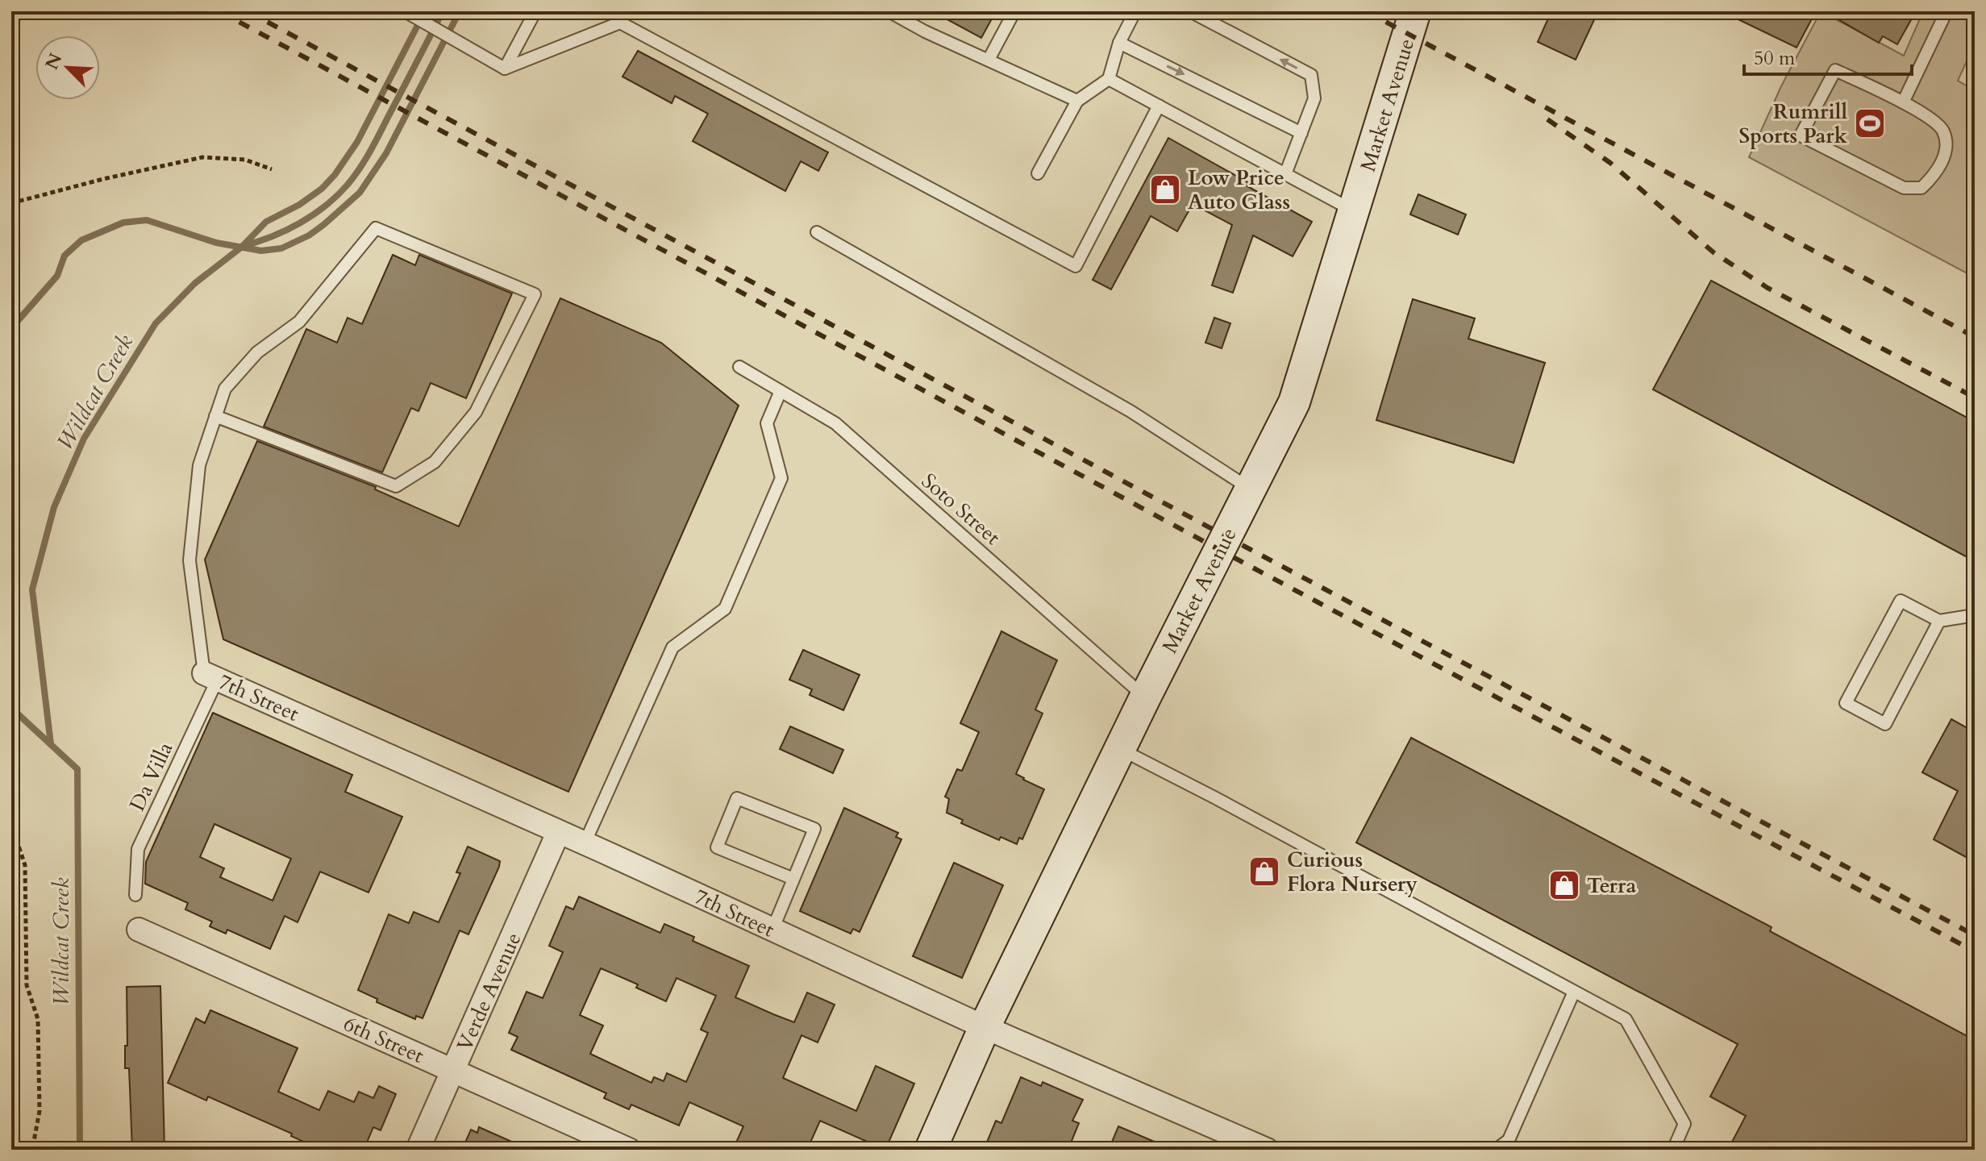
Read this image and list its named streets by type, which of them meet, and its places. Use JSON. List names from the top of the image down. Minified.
{"streets":{"street":["Market Avenue","7th Street","Verde Avenue","6th Street"],"lane":["Soto Street","Da Villa"]},"crossings":[["Market Avenue","Soto Street"],["Market Avenue","7th Street"],["7th Street","Da Villa"],["7th Street","Verde Avenue"],["Verde Avenue","6th Street"]],"water":["Wildcat Creek"],"places":{"sports":["Rumrill Sports Park"],"shop":["Low Price Auto Glass","Curious Flora Nursery","Terra"]},"scale_bar":"50 m","north":"top left"}
